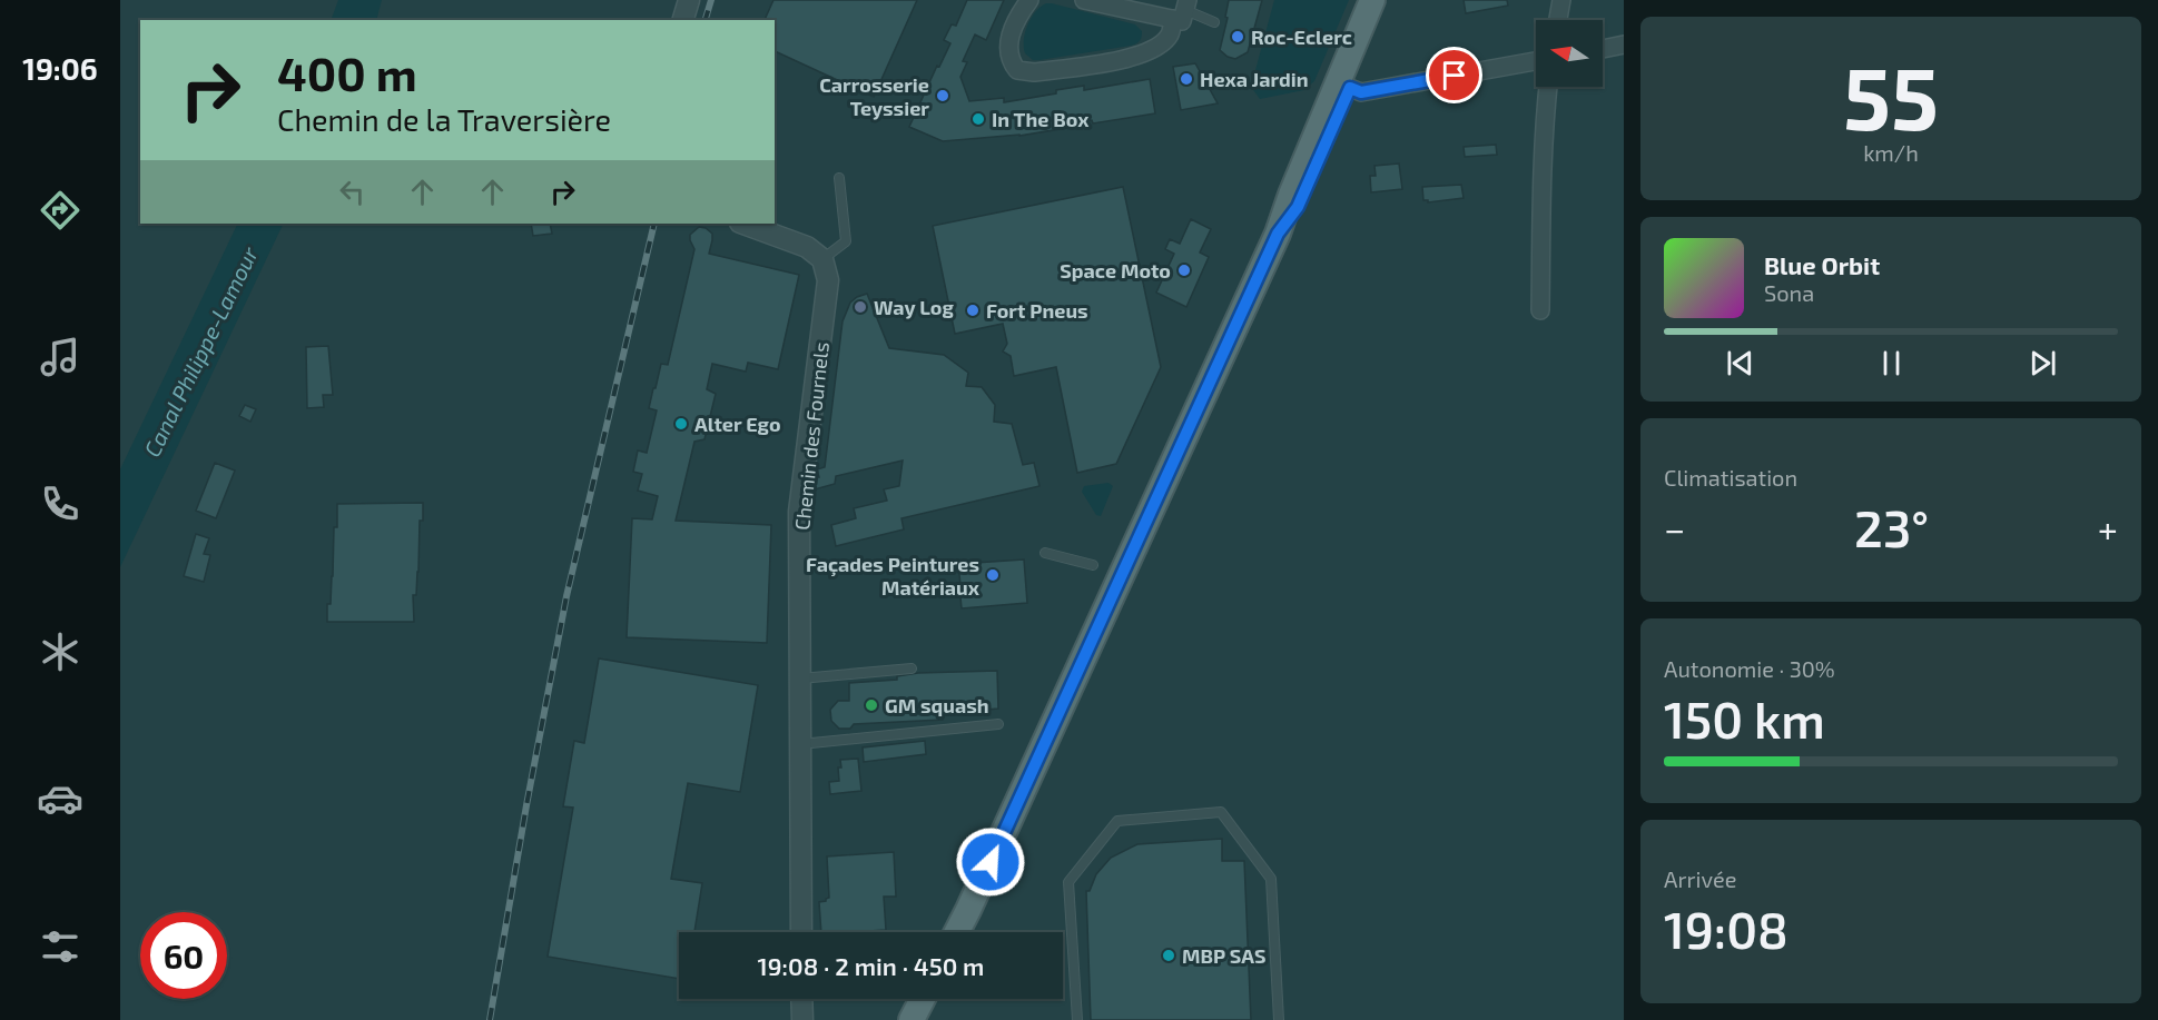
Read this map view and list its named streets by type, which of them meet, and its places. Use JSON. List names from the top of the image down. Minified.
{"streets":{"street":["Chemin des Fournels"]},"water":["Canal Philippe-Lamour"],"places":["Roc-Eclerc","Hexa Jardin","Carrosserie Teyssier","In The Box","Space Moto","Way Log","Fort Pneus","Alter Ego","Façades Peintures Matériaux","GM squash","MBP SAS"],"north":"left","page":{"tabs":"19:06","tile":[["55","km/h"],"Climatisation",["Autonomie · 30%","150 km"],["Arrivée","19:08"]],"turn":["400 m","Chemin de la Traversière"],"song":["Blue Orbit","Sona"],"heat":["−","23°","+"],"limit":"60","trip":"19:08 · 2 min · 450 m"}}
